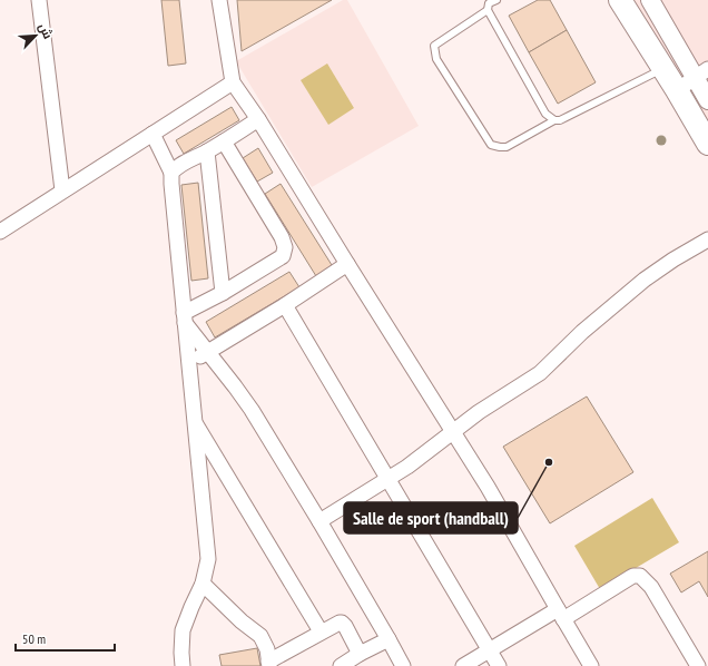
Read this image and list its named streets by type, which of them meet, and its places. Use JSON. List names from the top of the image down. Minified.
{"places":["Salle de sport (handball)"],"scale_bar":"50 m","north":"top right"}
